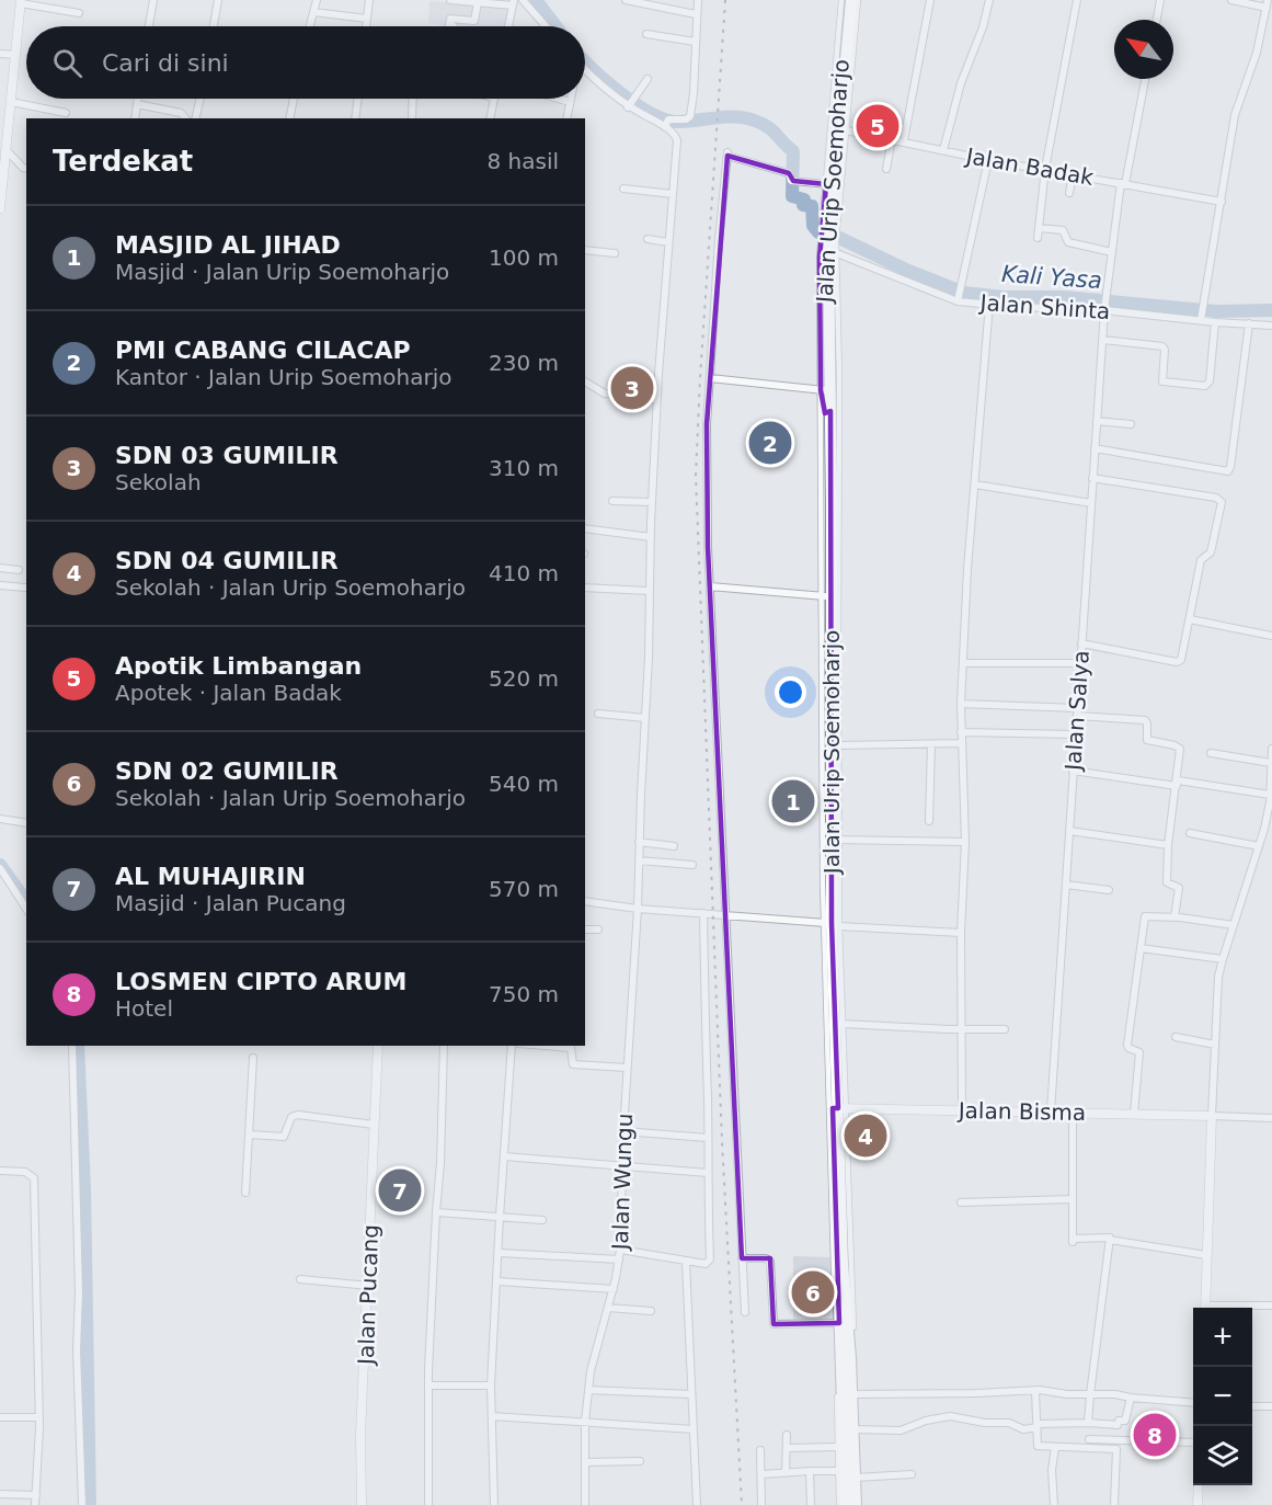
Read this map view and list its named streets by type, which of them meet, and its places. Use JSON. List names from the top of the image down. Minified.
{"streets":{"highway":["Jalan Urip Soemoharjo"],"street":["Jalan Badak","Jalan Shinta","Jalan Salya","Jalan Bisma","Jalan Wungu","Jalan Pucang"]},"crossings":[["Jalan Badak","Jalan Urip Soemoharjo"],["Jalan Badak","Jalan Salya"],["Jalan Urip Soemoharjo","Jalan Shinta"],["Jalan Urip Soemoharjo","Jalan Bisma"],["Jalan Shinta","Jalan Salya"],["Jalan Salya","Jalan Bisma"]],"water":["Kali Yasa"],"north":"top left","page":{"search":"Cari di sini","pins":["5","3","2","1","4","7","6","8"],"heading":["Terdekat","8 hasil"],"list":[{"mark":"1","name":"MASJID AL JIHAD","note":"Masjid · Jalan Urip Soemoharjo","value":"100 m"},{"mark":"2","name":"PMI CABANG CILACAP","note":"Kantor · Jalan Urip Soemoharjo","value":"230 m"},{"mark":"3","name":"SDN 03 GUMILIR","note":"Sekolah","value":"310 m"},{"mark":"4","name":"SDN 04 GUMILIR","note":"Sekolah · Jalan Urip Soemoharjo","value":"410 m"},{"mark":"5","name":"Apotik Limbangan","note":"Apotek · Jalan Badak","value":"520 m"},{"mark":"6","name":"SDN 02 GUMILIR","note":"Sekolah · Jalan Urip Soemoharjo","value":"540 m"},{"mark":"7","name":"AL MUHAJIRIN","note":"Masjid · Jalan Pucang","value":"570 m"},{"mark":"8","name":"LOSMEN CIPTO ARUM","note":"Hotel","value":"750 m"}],"map_buttons":["+","−"]}}
